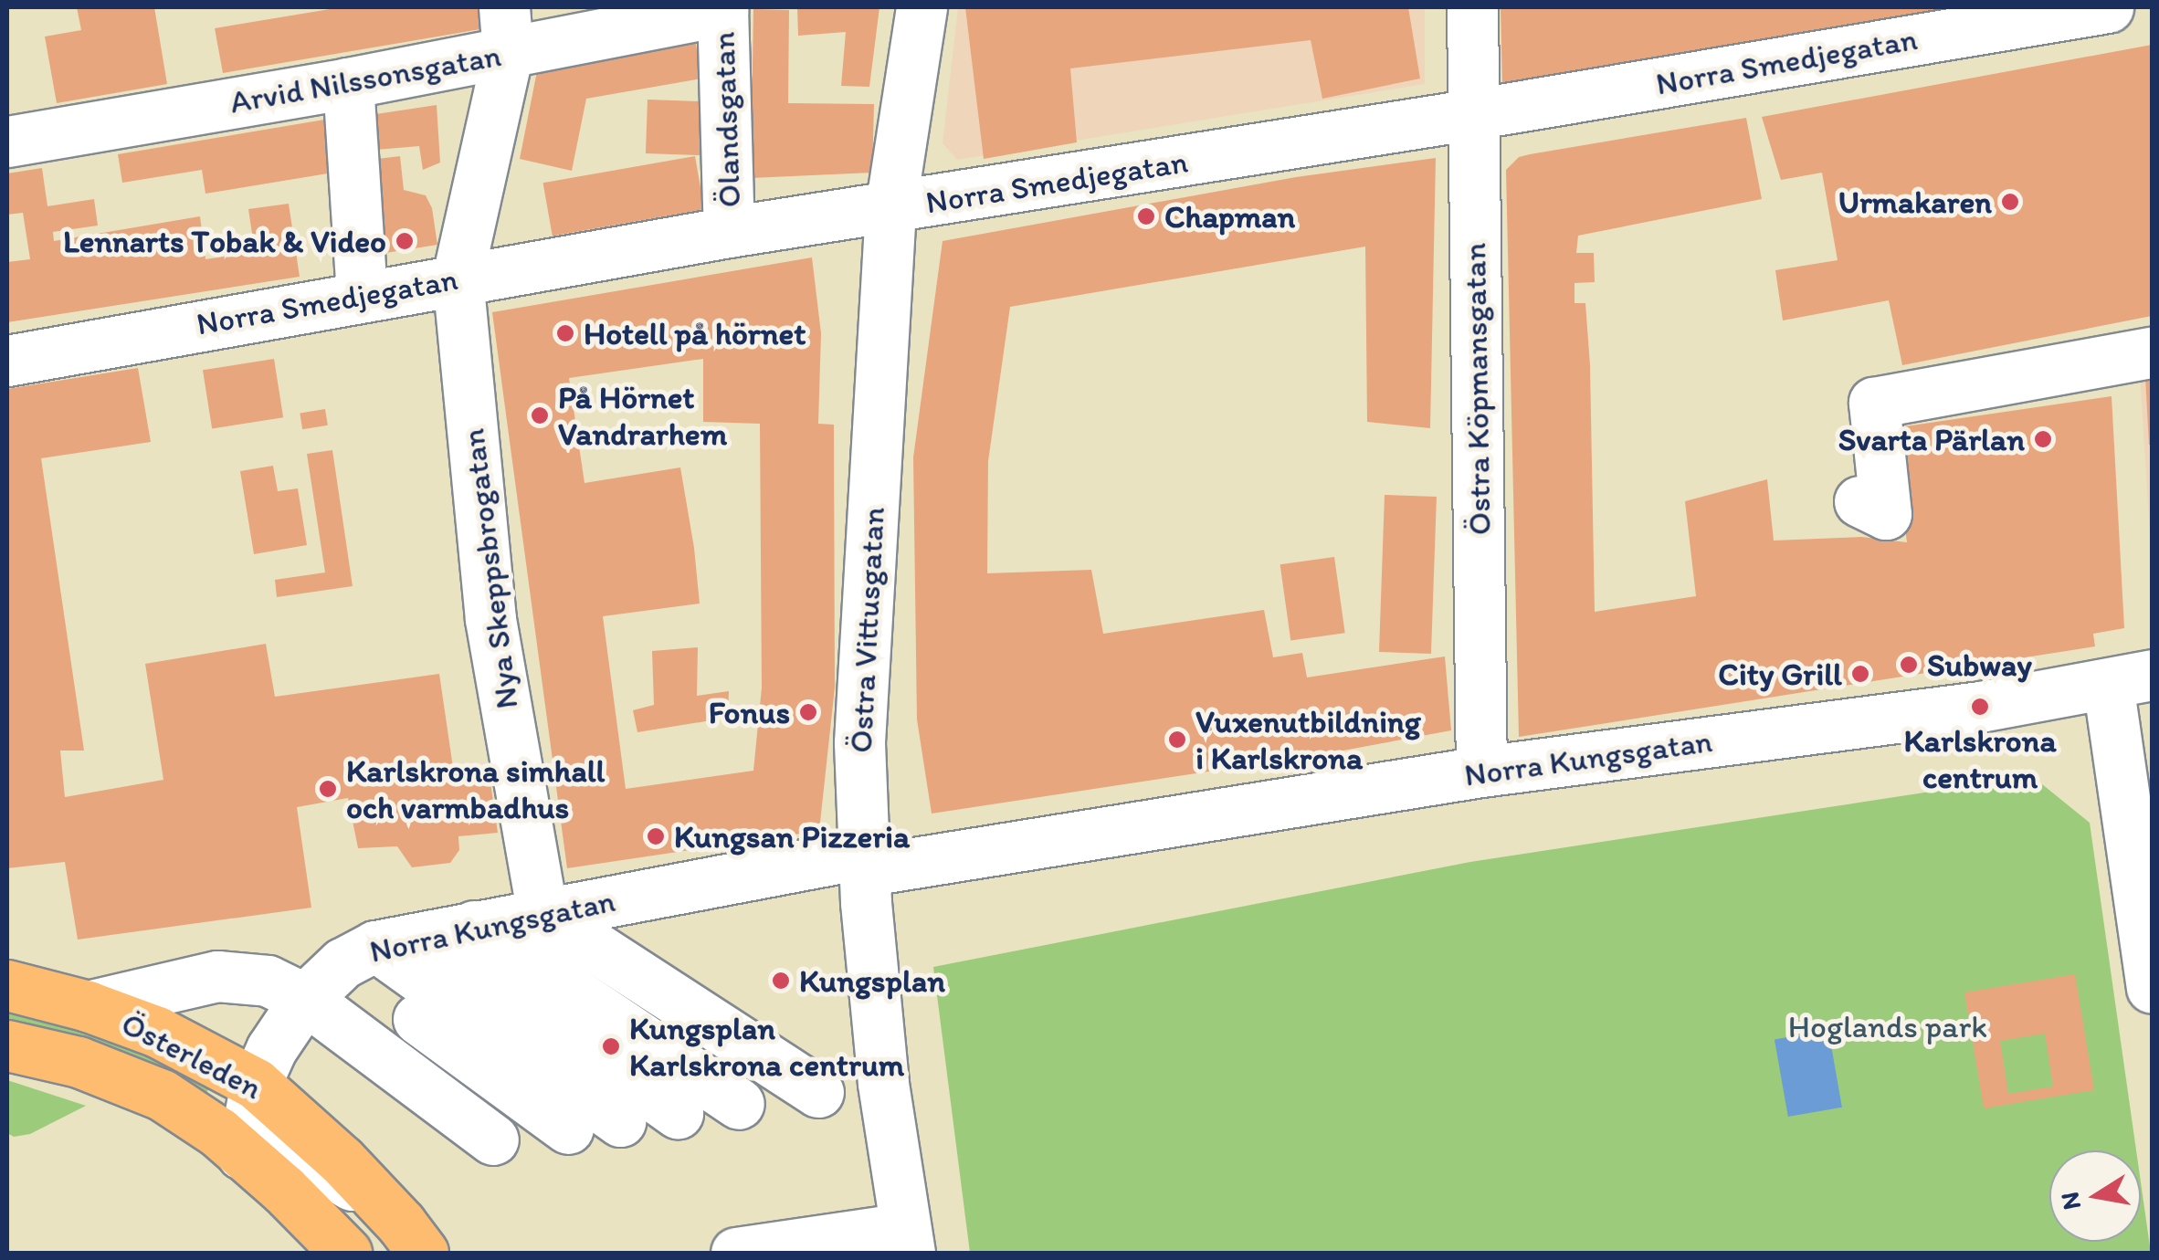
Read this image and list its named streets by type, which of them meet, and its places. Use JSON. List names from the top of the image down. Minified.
{"streets":{"main road":["Österleden"],"street":["Norra Smedjegatan","Arvid Nilssonsgatan","Ölandsgatan","Östra Köpmansgatan","Nya Skeppsbrogatan","Östra Vittusgatan","Norra Kungsgatan"]},"crossings":[["Norra Smedjegatan","Ölandsgatan"],["Norra Smedjegatan","Östra Köpmansgatan"],["Norra Smedjegatan","Nya Skeppsbrogatan"],["Norra Smedjegatan","Östra Vittusgatan"],["Arvid Nilssonsgatan","Ölandsgatan"],["Arvid Nilssonsgatan","Nya Skeppsbrogatan"],["Östra Köpmansgatan","Norra Kungsgatan"],["Nya Skeppsbrogatan","Norra Kungsgatan"],["Östra Vittusgatan","Norra Kungsgatan"],["Norra Kungsgatan","Österleden"]],"parks":["Hoglands park"],"places":["Urmakaren","Chapman","Lennarts Tobak & Video","Hotell på hörnet","På Hörnet Vandrarhem","Svarta Pärlan","Subway","City Grill","Karlskrona centrum","Fonus","Vuxenutbildning i Karlskrona","Karlskrona simhall och varmbadhus","Kungsan Pizzeria","Kungsplan","Kungsplan Karlskrona centrum"],"north":"left"}
